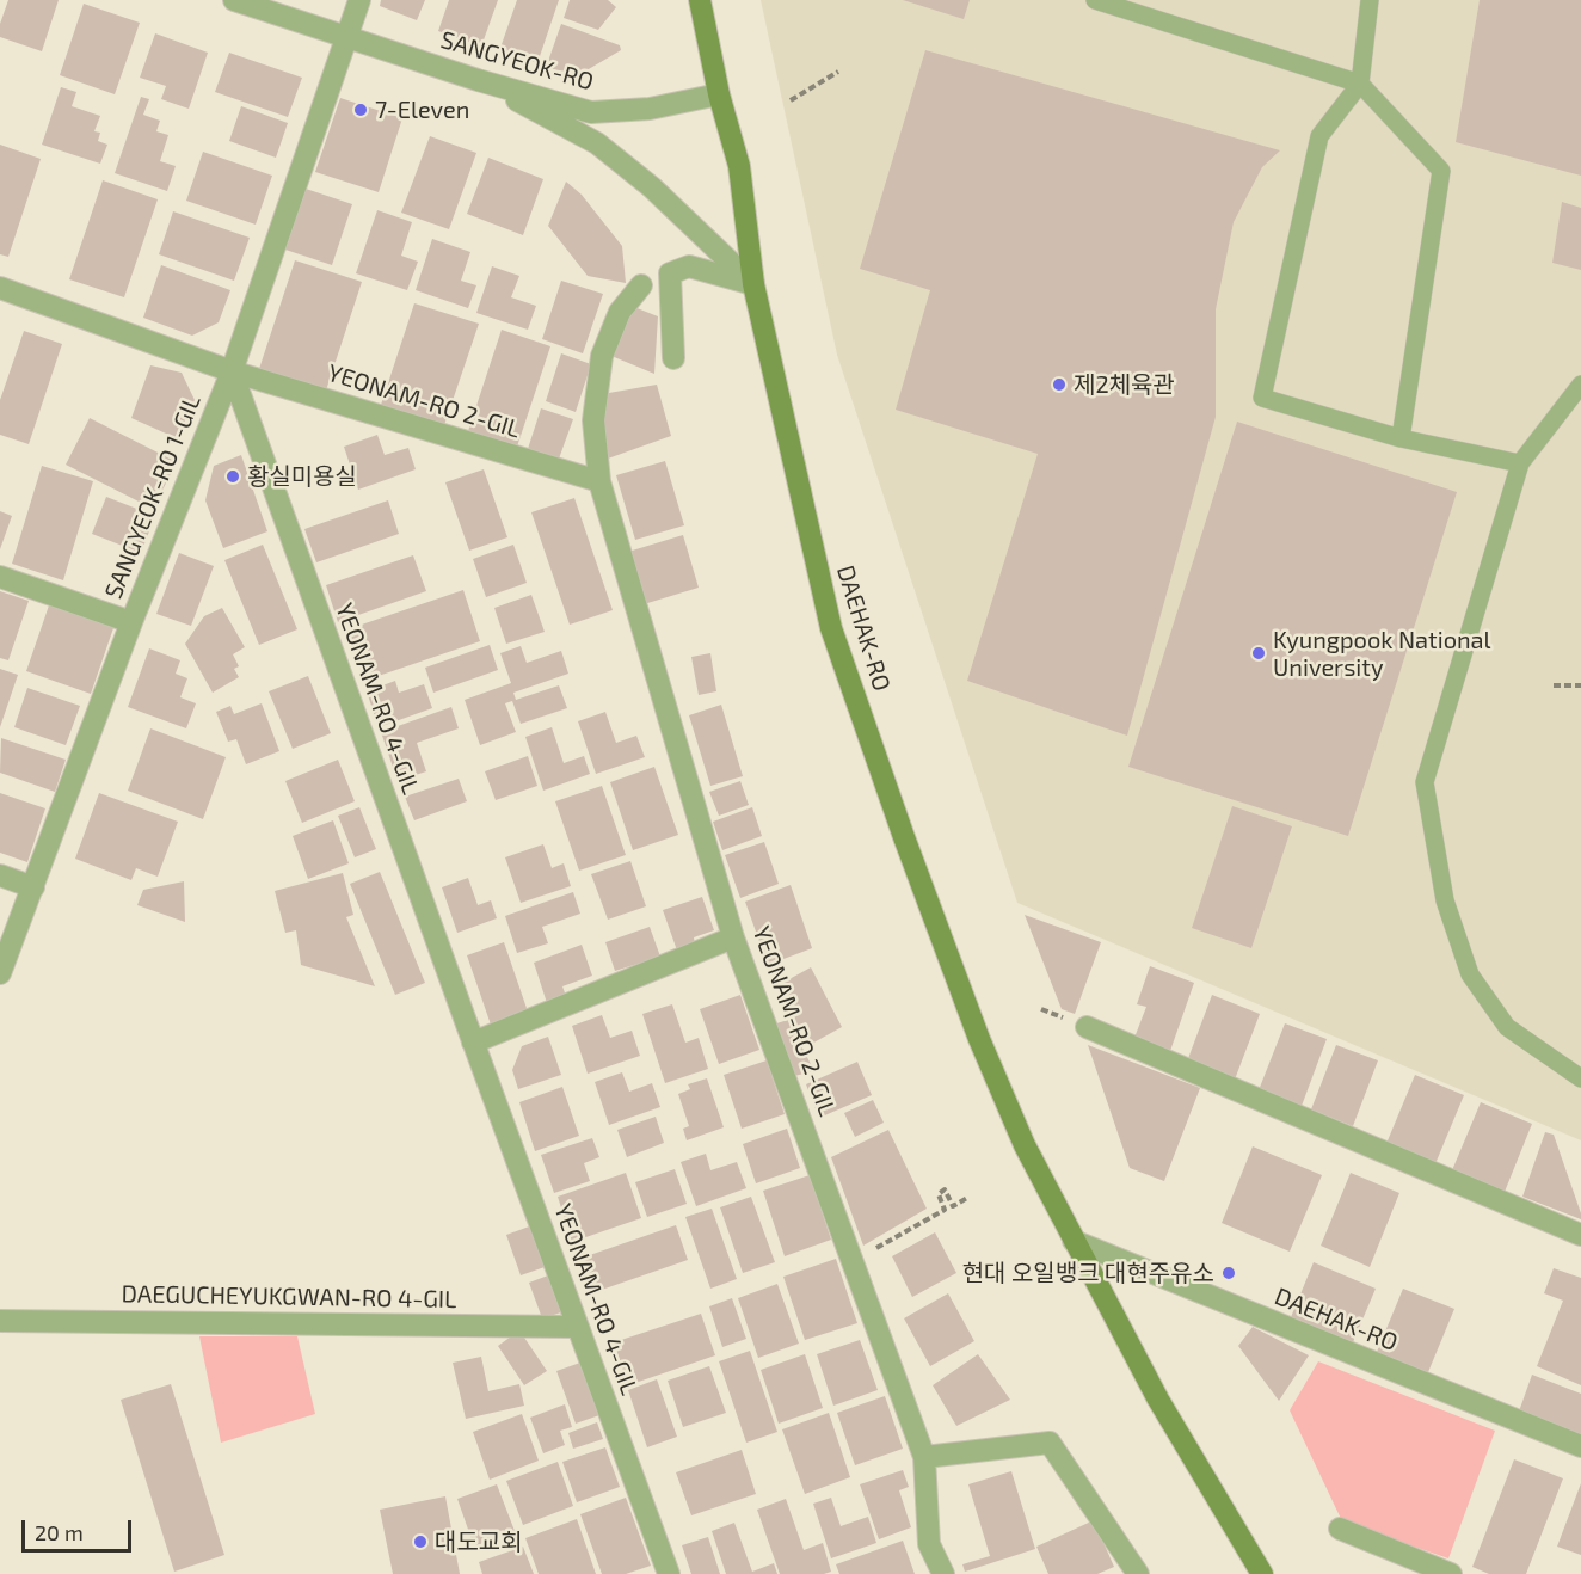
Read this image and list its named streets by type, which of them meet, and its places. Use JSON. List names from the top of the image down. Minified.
{"streets":{"main road":["DAEHAK-RO"],"street":["SANGYEOK-RO","YEONAM-RO 2-GIL","SANGYEOK-RO 1-GIL","YEONAM-RO 4-GIL","DAEGUCHEYUKGWAN-RO 4-GIL"]},"crossings":[["SANGYEOK-RO","SANGYEOK-RO 1-GIL"],["SANGYEOK-RO","DAEHAK-RO"],["YEONAM-RO 2-GIL","SANGYEOK-RO 1-GIL"],["YEONAM-RO 2-GIL","YEONAM-RO 4-GIL"],["SANGYEOK-RO 1-GIL","YEONAM-RO 4-GIL"],["YEONAM-RO 4-GIL","DAEGUCHEYUKGWAN-RO 4-GIL"]],"places":["7-Eleven","제2체육관","황실미용실","Kyungpook National University","현대 오일뱅크 대현주유소","대도교회"],"scale_bar":"20 m"}
